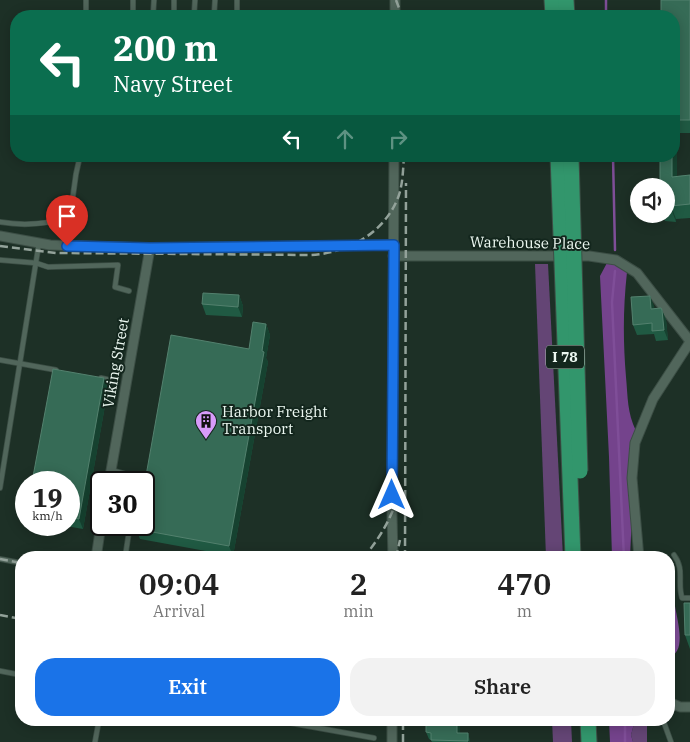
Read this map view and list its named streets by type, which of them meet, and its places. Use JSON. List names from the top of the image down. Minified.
{"streets":{"highway":["I 78"],"street":["Warehouse Place","Viking Street"]},"places":{"building":["Harbor Freight Transport"]},"page":{"turn":["200 m","Navy Street"],"speed":"19 km/h","limit":"30","eta":["09:04","Arrival","2","min","470","m"],"buttons":["Exit","Share"]}}
